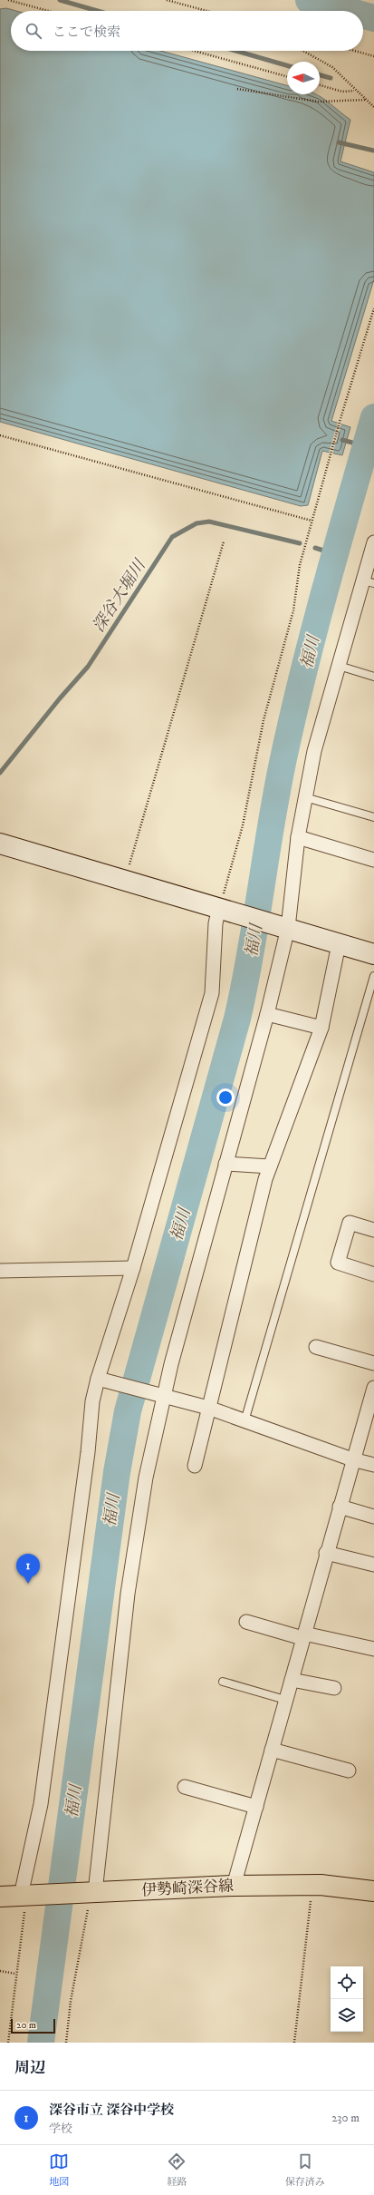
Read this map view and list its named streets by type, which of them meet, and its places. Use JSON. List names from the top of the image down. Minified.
{"streets":{"main road":["伊勢崎深谷線"]},"water":["深谷大堀川","福川"],"scale_bar":"20 m","north":"left","page":{"search":"ここで検索","pins":"1","scale":"20 m","heading":"周辺","list":[{"mark":"1","name":"深谷市立 深谷中学校","note":"学校","value":"230 m"}],"nav":["地図","経路","保存済み"]}}
